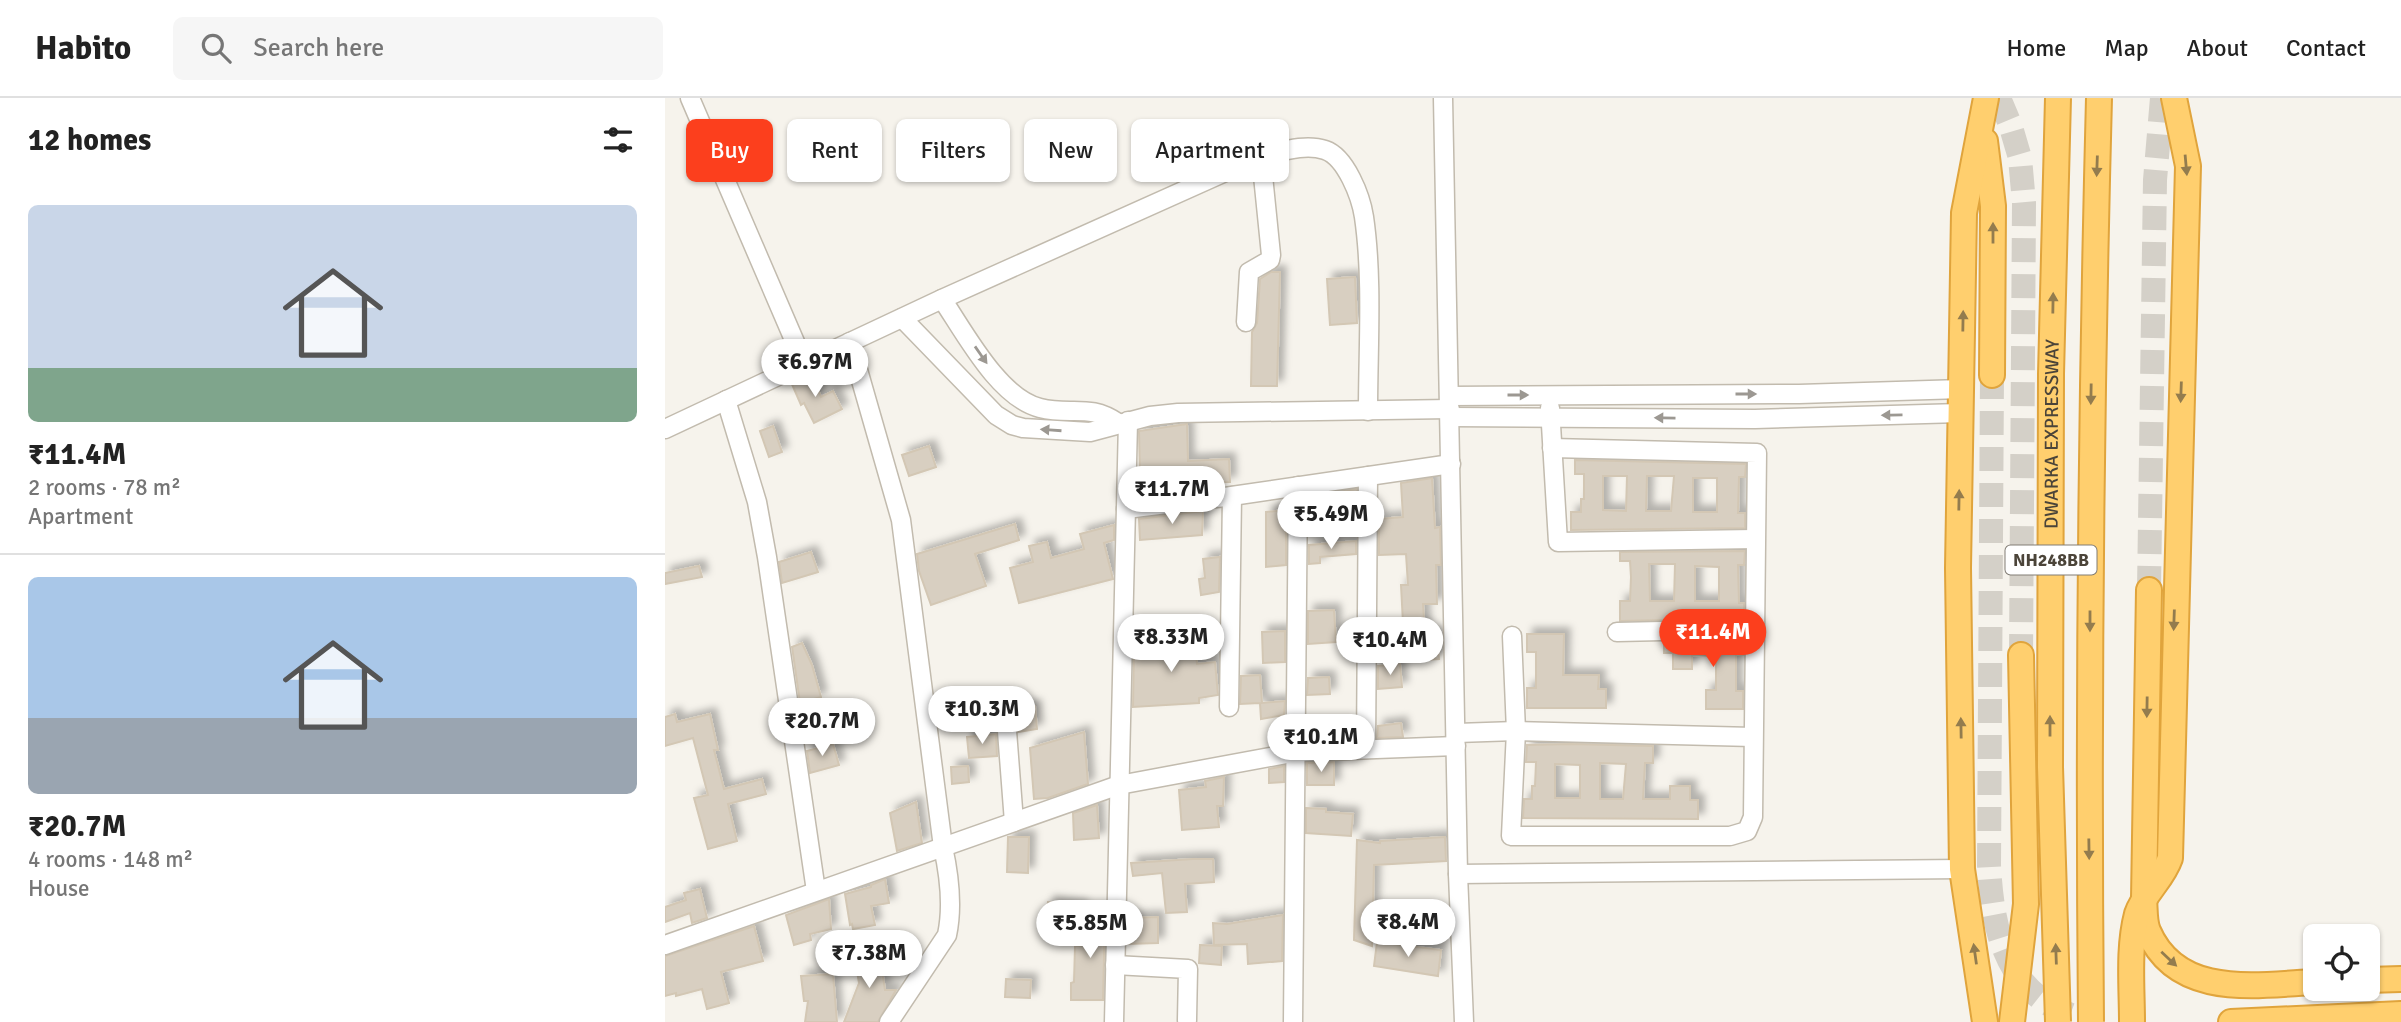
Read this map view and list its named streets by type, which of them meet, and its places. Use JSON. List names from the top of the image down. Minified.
{"streets":{"highway":["DWARKA EXPRESSWAY","NH248BB"]},"page":{"header":"Habito","search":"Search here","nav":["Home","Map","About","Contact"],"heading":"12 homes","chip":["Buy","Rent","Filters","New","Apartment"],"list":[{"name":"₹11.4M","note":"2 rooms · 78 m² · Apartment"},{"name":"₹20.7M","note":"4 rooms · 148 m² · House"}],"price":["₹6.97M","₹11.7M","₹5.49M","₹11.4M","₹8.33M","₹10.4M","₹10.3M","₹20.7M","₹10.1M","₹8.4M","₹5.85M","₹7.38M"]}}
